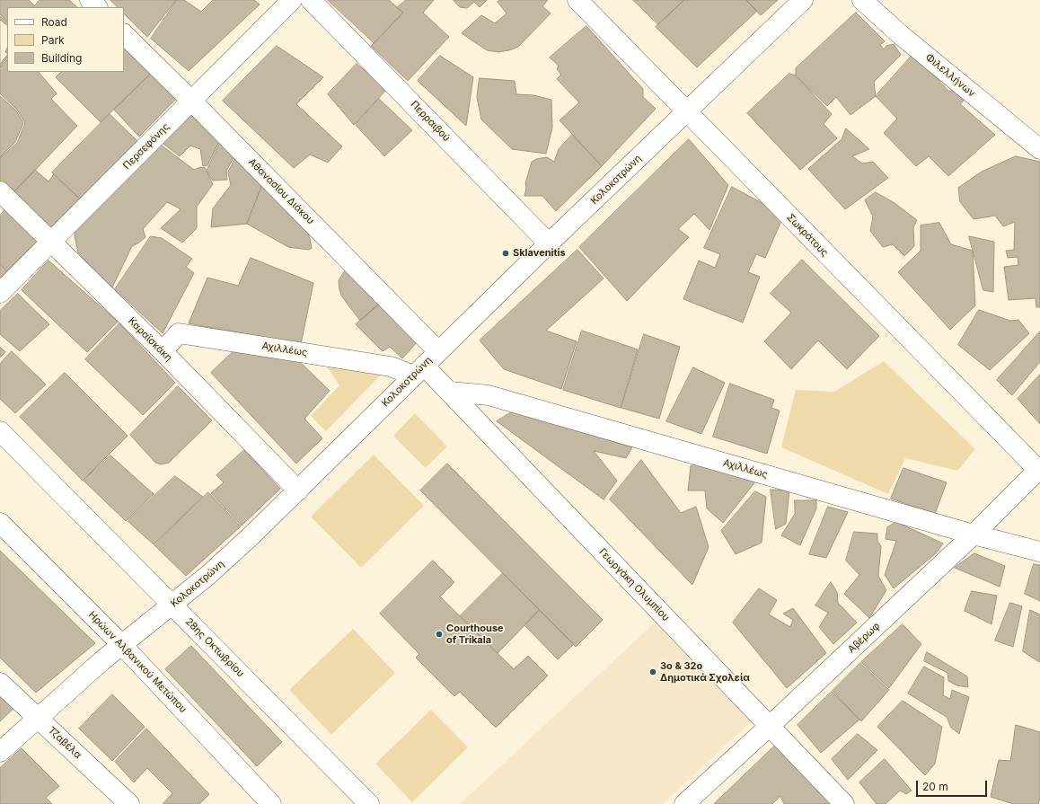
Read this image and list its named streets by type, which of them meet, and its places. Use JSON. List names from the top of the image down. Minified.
{"streets":{"street":["Φιλελλήνων","Περραιβού","Περσεφόνης","Κολοκοτρώνη","Αθανασίου Διάκου","Σωκράτους","Καραϊσκάκη","Αχιλλέως","Γεωργάκη Ολυμπίου","Αβέρωφ","28ης Οκτωβρίου","Ηρώων Αλβανικού Μετώπου","Τζαβέλα"]},"crossings":[["Περραιβού","Κολοκοτρώνη"],["Περσεφόνης","Αθανασίου Διάκου"],["Περσεφόνης","Καραϊσκάκη"],["Κολοκοτρώνη","Αθανασίου Διάκου"],["Κολοκοτρώνη","Σωκράτους"],["Κολοκοτρώνη","Καραϊσκάκη"],["Κολοκοτρώνη","Αχιλλέως"],["Κολοκοτρώνη","Γεωργάκη Ολυμπίου"],["Κολοκοτρώνη","28ης Οκτωβρίου"],["Κολοκοτρώνη","Ηρώων Αλβανικού Μετώπου"],["Κολοκοτρώνη","Τζαβέλα"],["Σωκράτους","Αβέρωφ"],["Καραϊσκάκη","Αχιλλέως"],["Αχιλλέως","Γεωργάκη Ολυμπίου"],["Αχιλλέως","Αβέρωφ"],["Γεωργάκη Ολυμπίου","Αβέρωφ"]],"places":["Sklavenitis","Courthouse of Trikala","3ο & 32ο Δημοτικά Σχολεία"],"legend":["Road","Park","Building"],"scale_bar":"20 m"}
